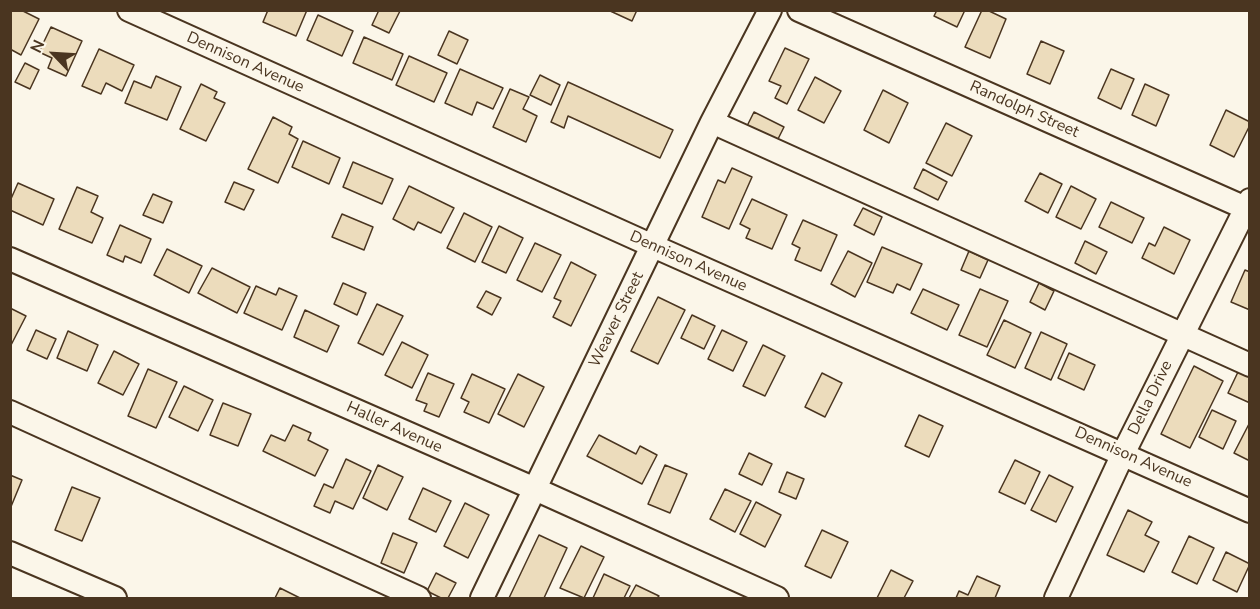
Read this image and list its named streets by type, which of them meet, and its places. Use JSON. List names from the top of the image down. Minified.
{"streets":{"street":["Dennison Avenue","Randolph Street","Weaver Street","Della Drive","Haller Avenue"]},"crossings":[["Dennison Avenue","Weaver Street"],["Dennison Avenue","Della Drive"],["Randolph Street","Della Drive"],["Weaver Street","Haller Avenue"]],"north":"top left"}
